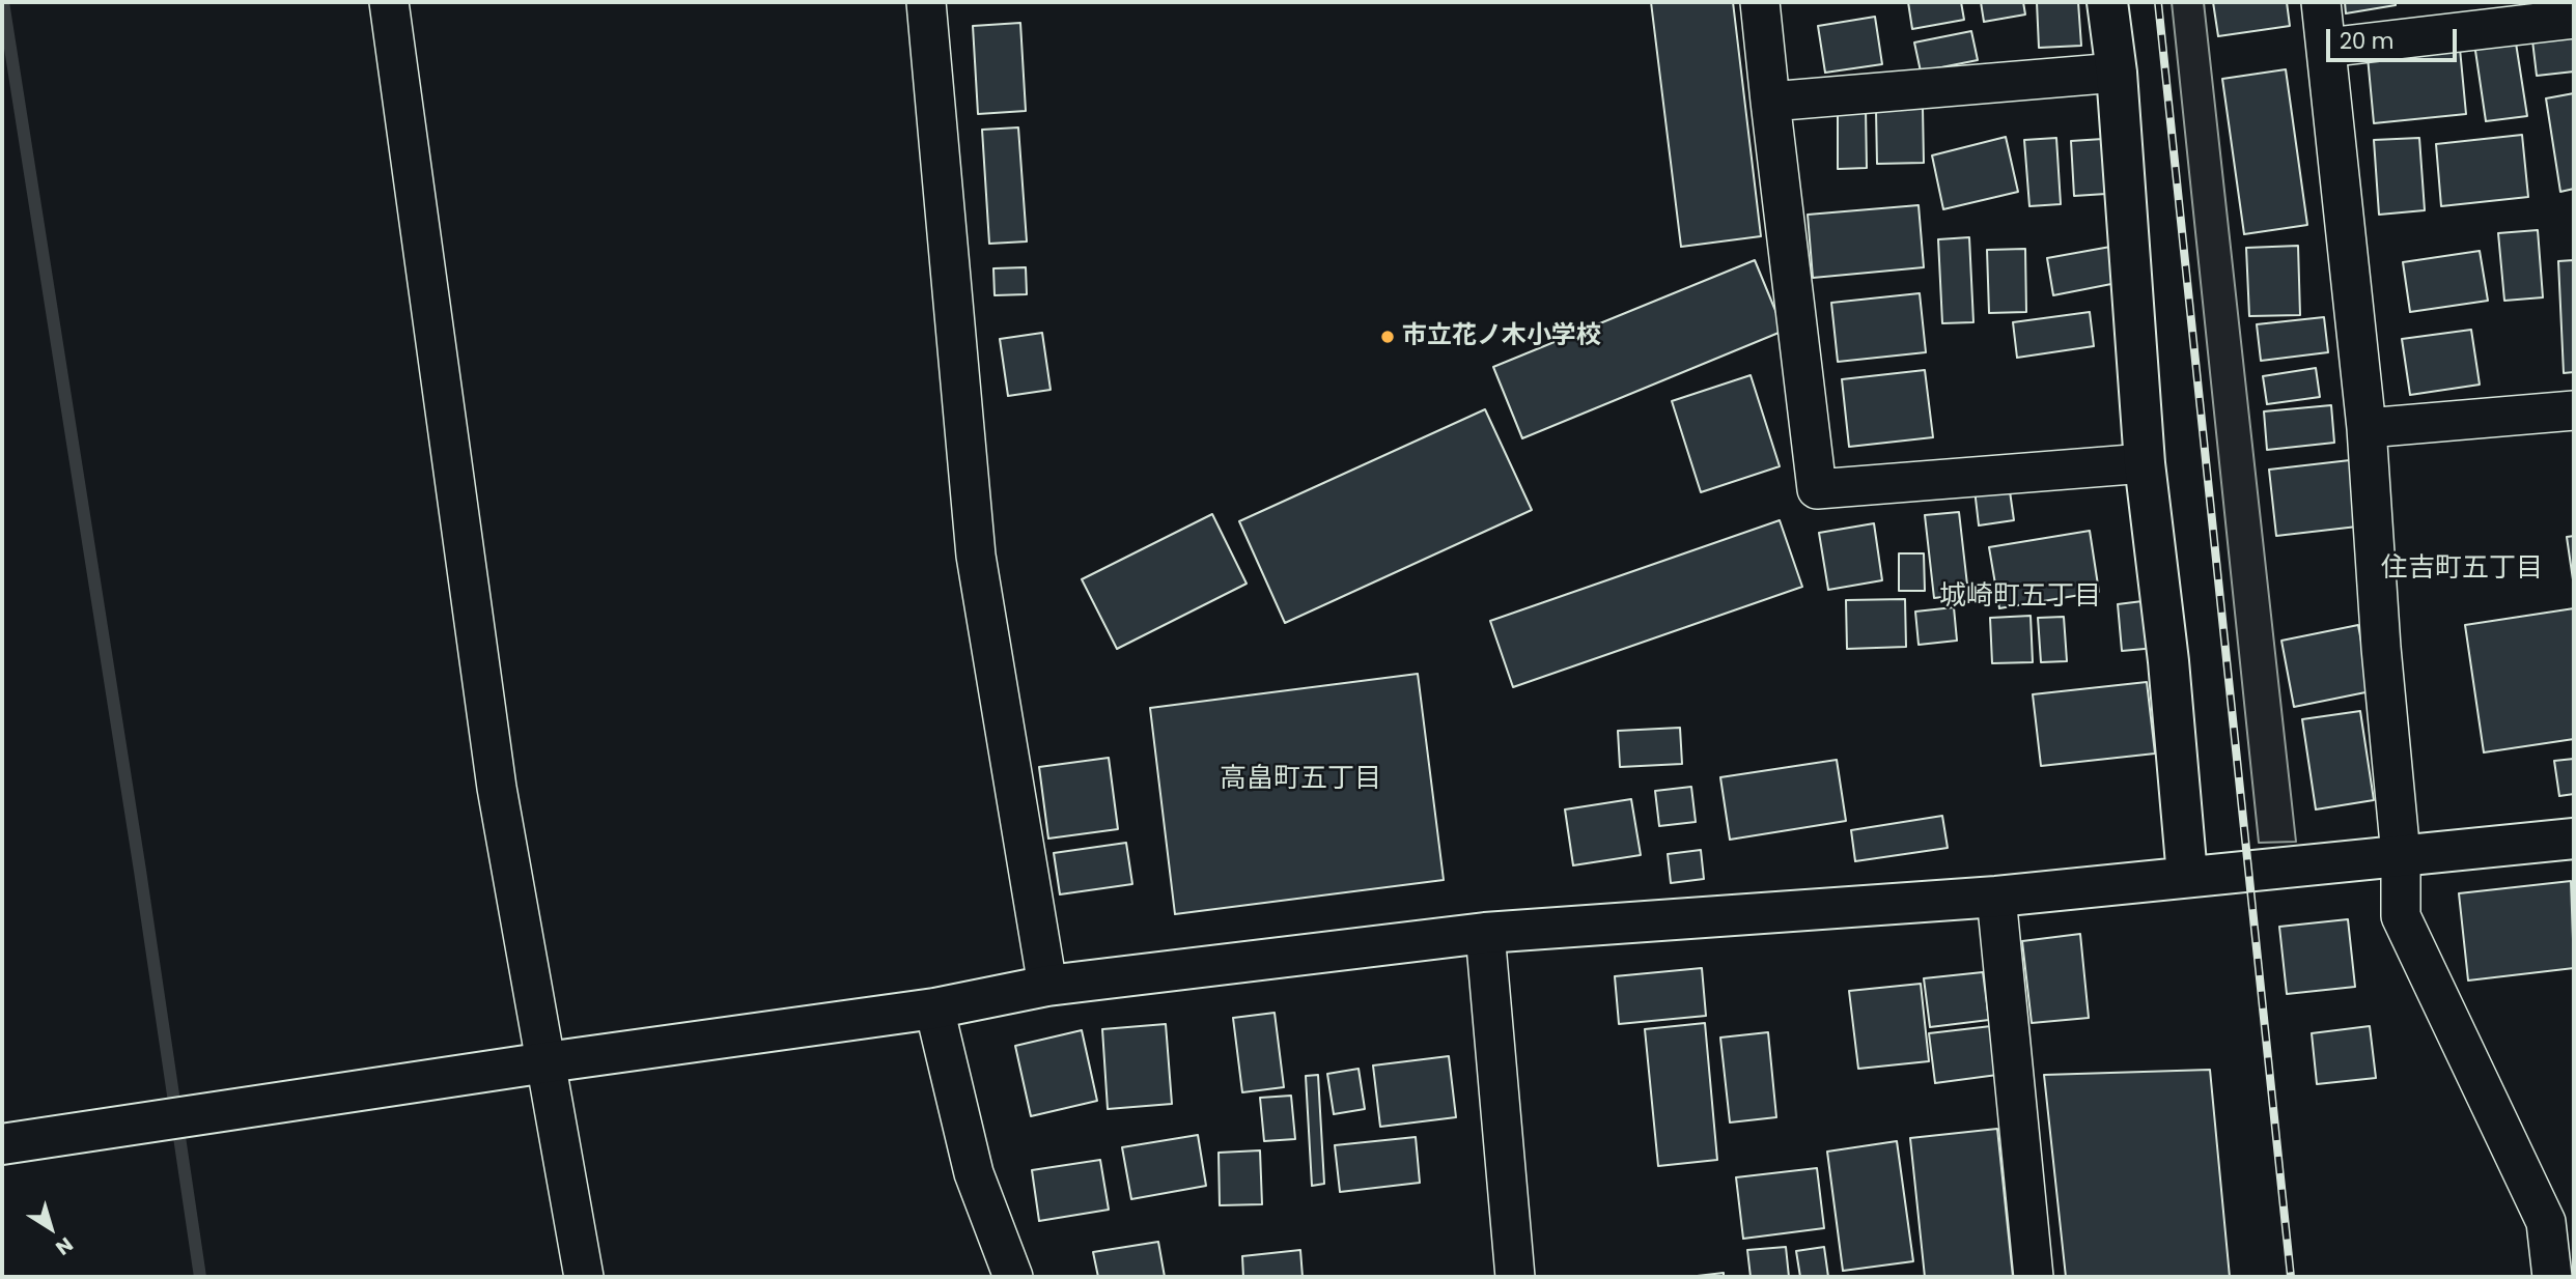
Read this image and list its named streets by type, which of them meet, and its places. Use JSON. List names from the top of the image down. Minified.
{"districts":["住吉町五丁目","城崎町五丁目","高畠町五丁目"],"places":["市立花ノ木小学校"],"scale_bar":"20 m","north":"bottom right"}
